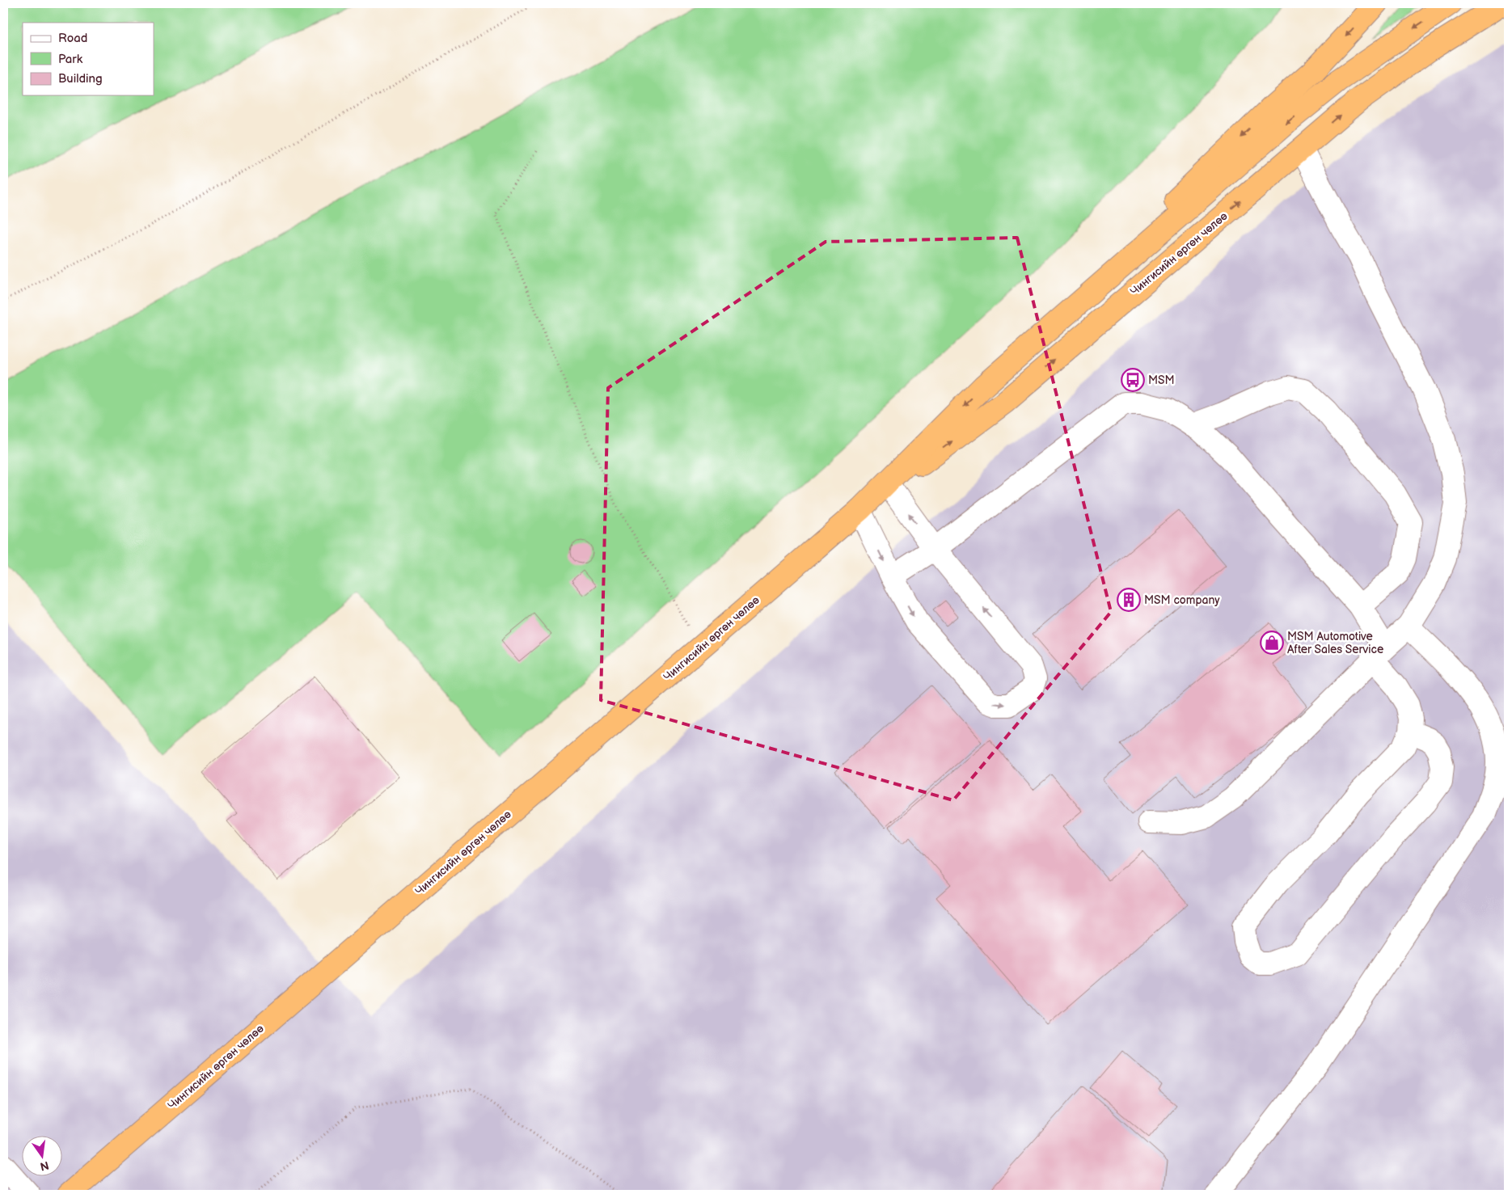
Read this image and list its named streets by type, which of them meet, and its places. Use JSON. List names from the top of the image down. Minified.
{"streets":{"highway":["Чингисийн өргөн чөлөө"]},"places":{"bus stop":["MSM"],"building":["MSM company"],"shop":["MSM Automotive After Sales Service"]},"legend":["Road","Park","Building"],"north":"bottom"}
